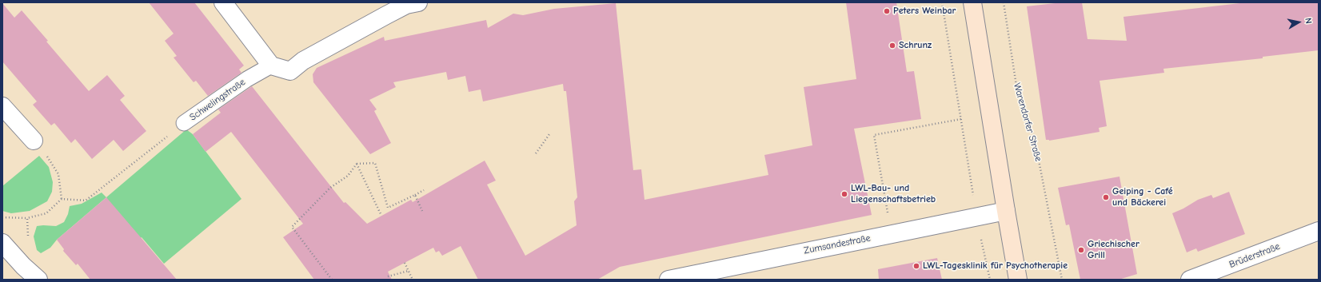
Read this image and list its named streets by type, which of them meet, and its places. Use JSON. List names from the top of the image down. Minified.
{"streets":{"street":["Zumsandestraße","Brüderstraße"],"lane":["Schwelingstraße"],"path":["Warendorfer Straße"]},"places":["Peters Weinbar","Schrunz","LWL-Bau- und Liegenschaftsbetrieb","Geiping - Café und Bäckerei","Griechischer Grill","LWL-Tagesklinik für Psychotherapie"],"north":"right"}
